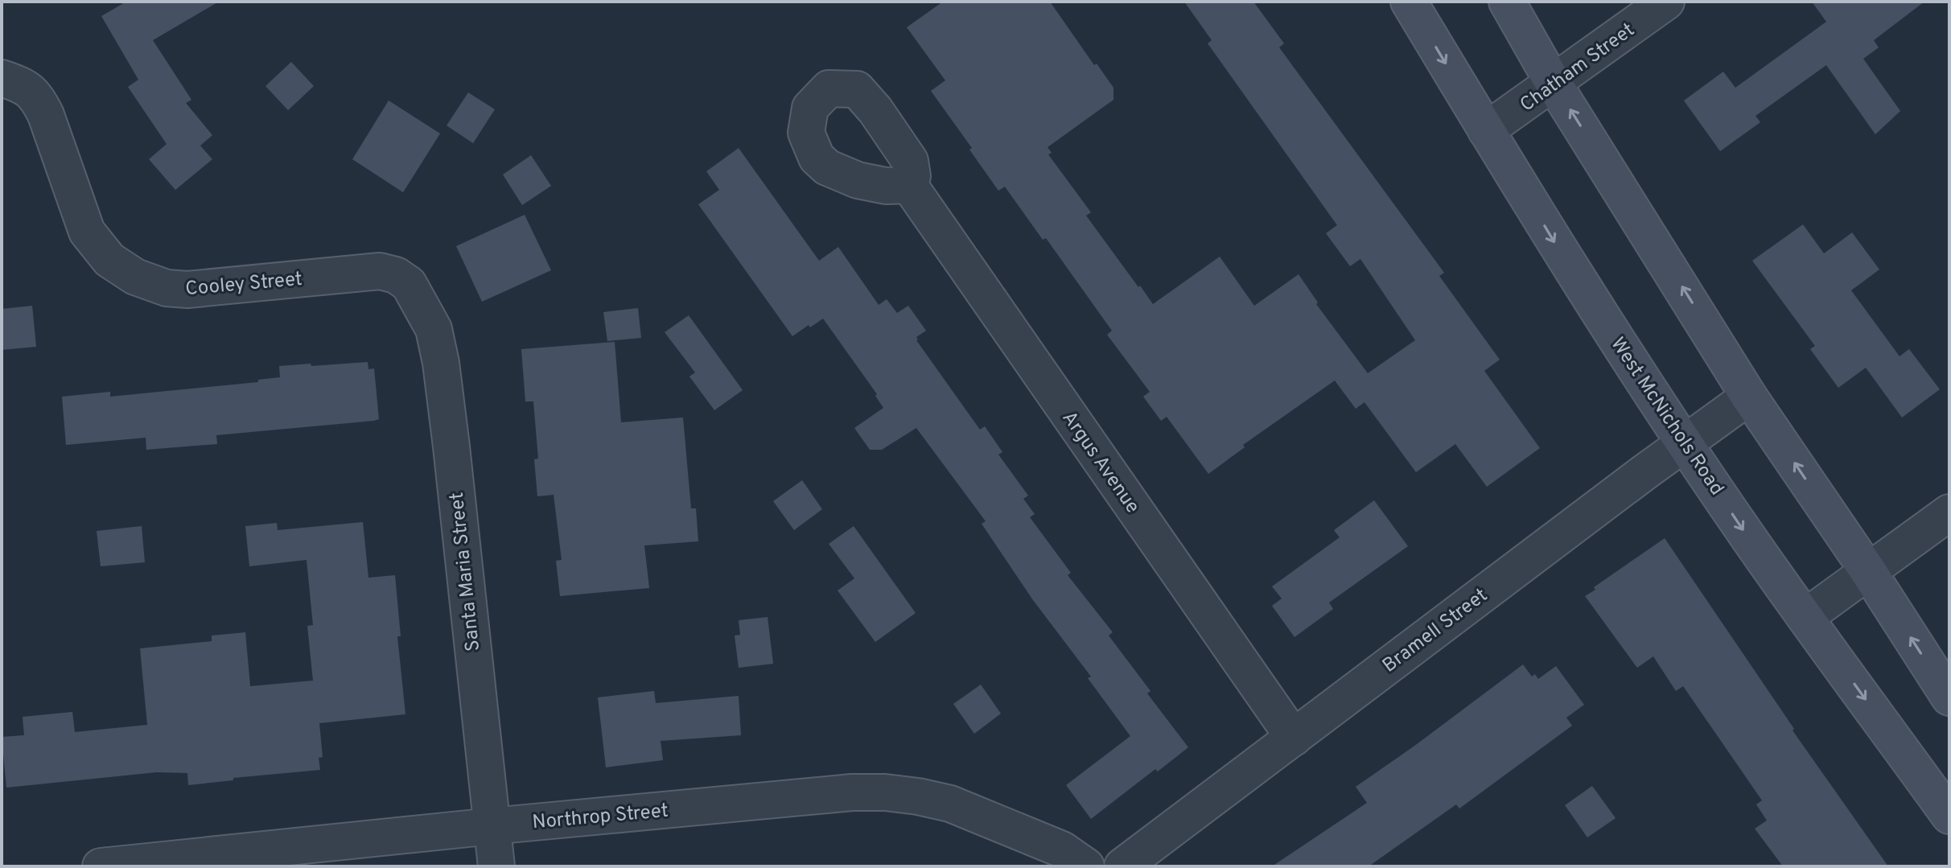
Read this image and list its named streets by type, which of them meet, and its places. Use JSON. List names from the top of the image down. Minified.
{"streets":{"main road":["West McNichols Road"],"street":["Chatham Street","Cooley Street","Argus Avenue","Santa Maria Street","Bramell Street","Northrop Street"]},"crossings":[["Chatham Street","West McNichols Road"],["Cooley Street","Santa Maria Street"],["West McNichols Road","Bramell Street"],["Argus Avenue","Bramell Street"],["Santa Maria Street","Northrop Street"]]}
